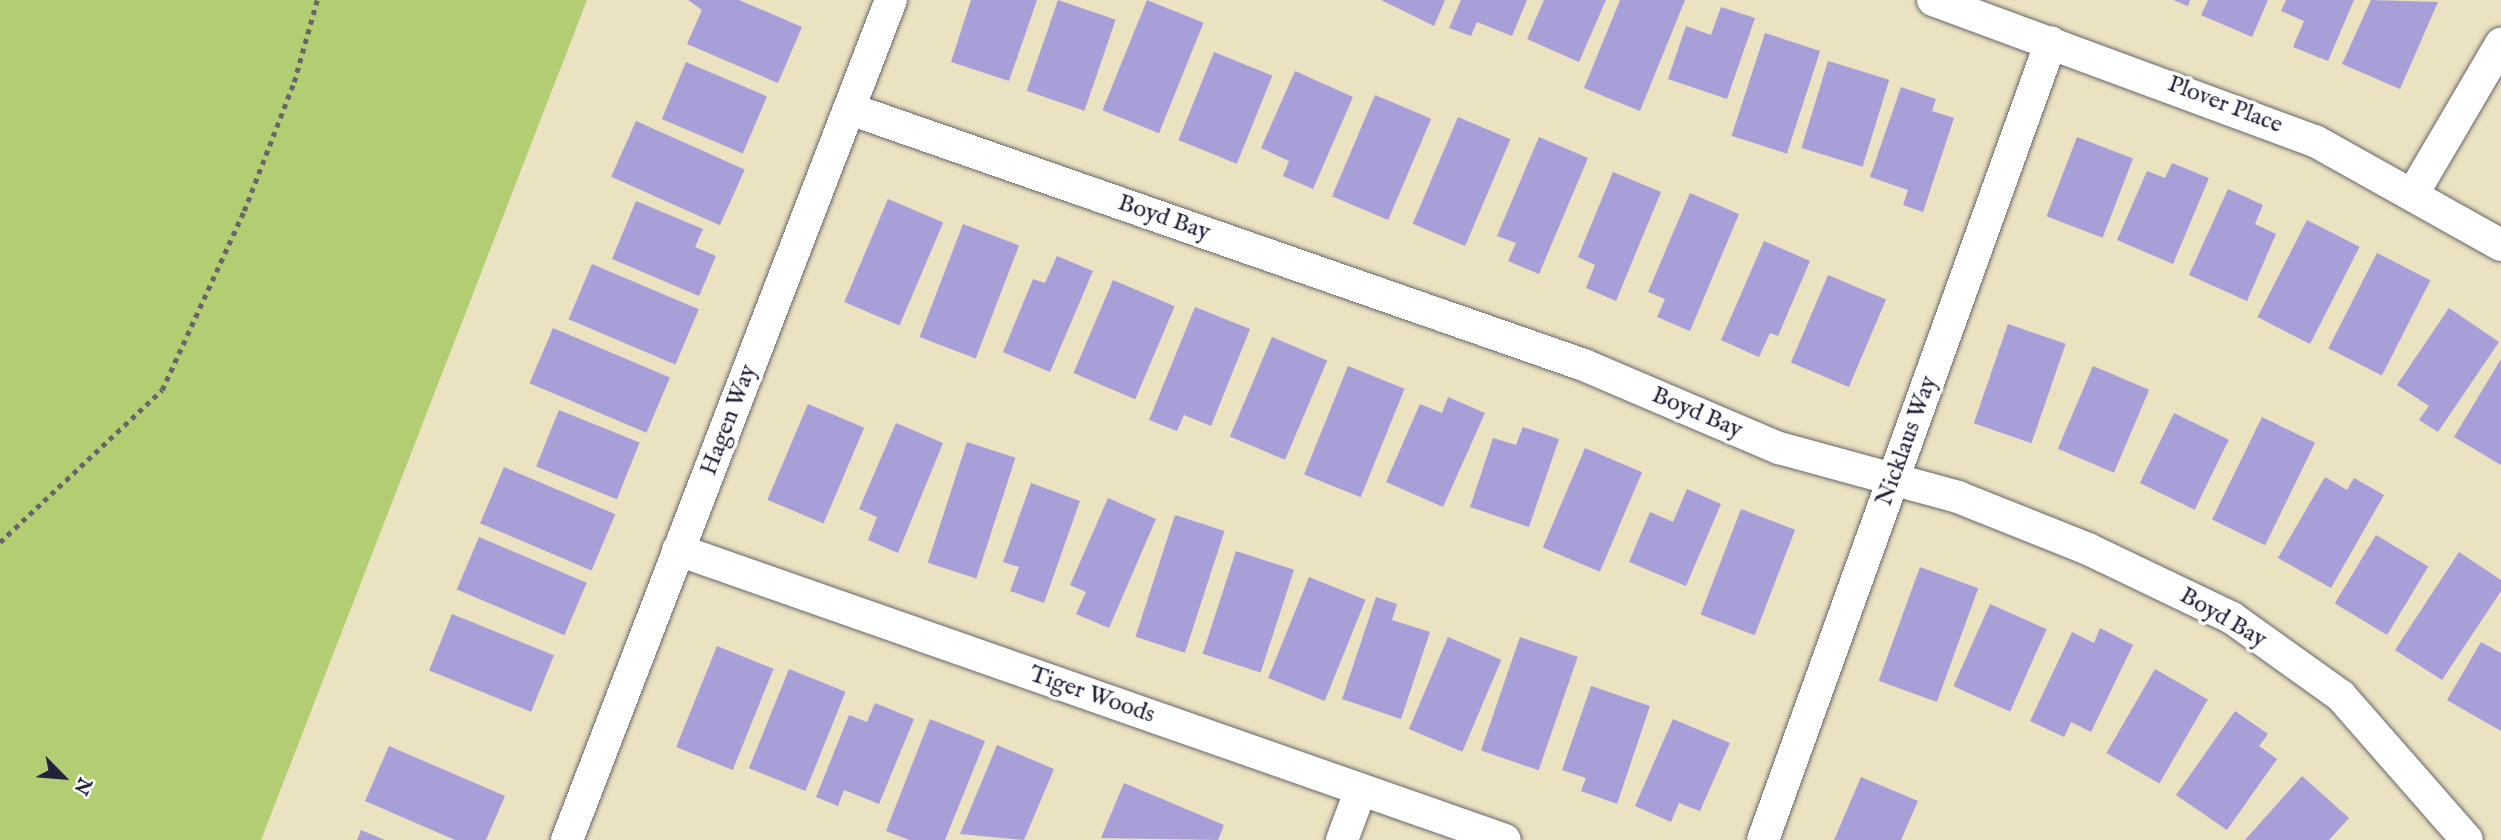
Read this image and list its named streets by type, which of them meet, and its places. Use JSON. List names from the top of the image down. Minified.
{"streets":{"street":["Plover Place","Boyd Bay","Hagen Way","Nicklaus Way","Tiger Woods"]},"crossings":[["Plover Place","Nicklaus Way"],["Boyd Bay","Hagen Way"],["Boyd Bay","Nicklaus Way"],["Hagen Way","Tiger Woods"]],"north":"bottom right"}
